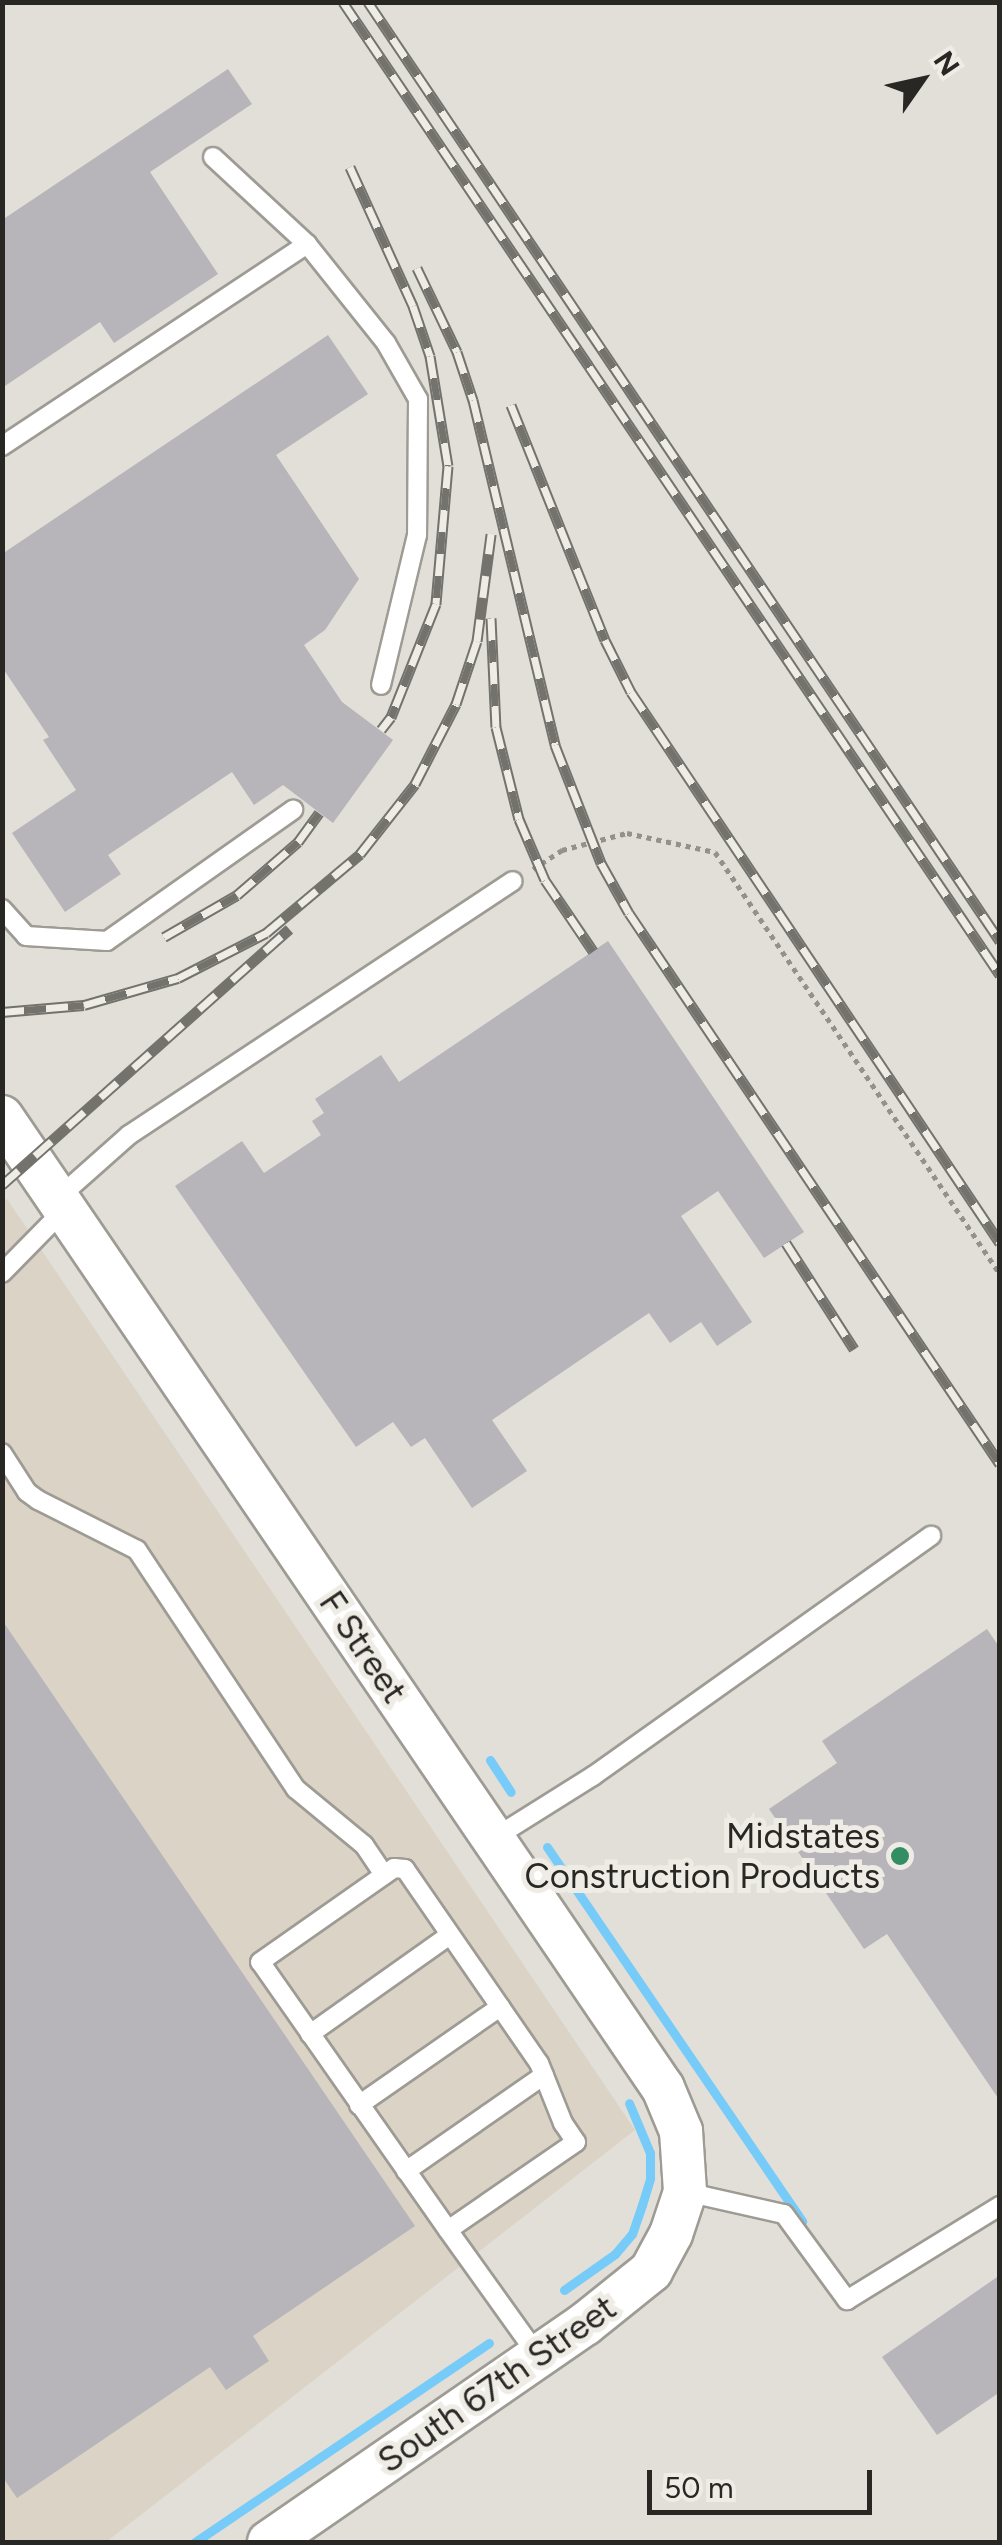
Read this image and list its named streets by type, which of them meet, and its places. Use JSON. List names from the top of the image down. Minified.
{"streets":{"street":["F Street","South 67th Street"]},"crossings":[["F Street","South 67th Street"]],"places":["Midstates Construction Products"],"scale_bar":"50 m","north":"top right"}
